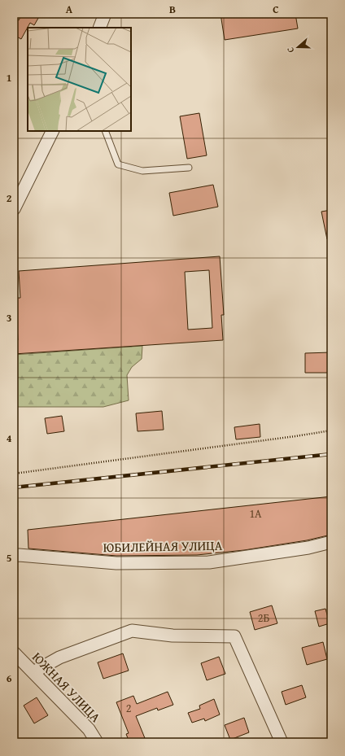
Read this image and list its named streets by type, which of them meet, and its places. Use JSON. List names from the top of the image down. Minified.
{"streets":{"street":["ЮБИЛЕЙНАЯ УЛИЦА","ЮЖНАЯ УЛИЦА"]},"house_numbers":["1А","2Б","2"],"north":"left","grid":{"columns":["A","B","C"],"rows":["1","2","3","4","5","6"]}}
